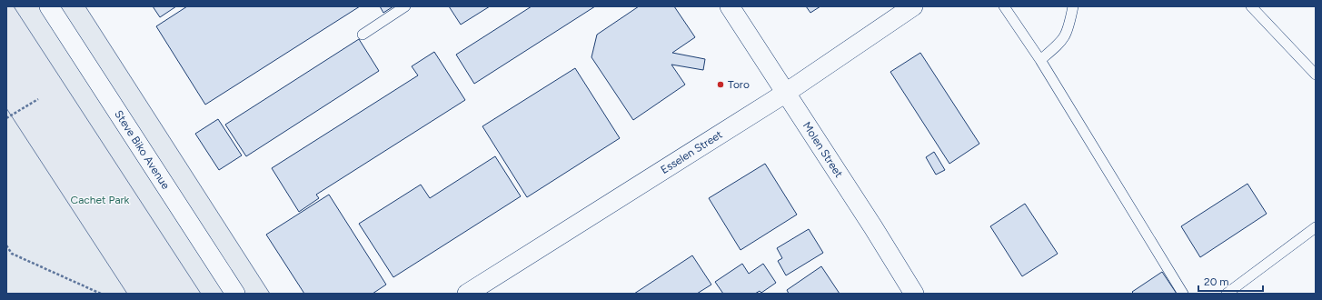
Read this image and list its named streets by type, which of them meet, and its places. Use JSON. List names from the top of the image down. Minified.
{"streets":{"street":["Molen Street","Steve Biko Avenue","Esselen Street"]},"crossings":[["Molen Street","Esselen Street"]],"parks":["Cachet Park"],"places":["Toro"],"scale_bar":"20 m"}
